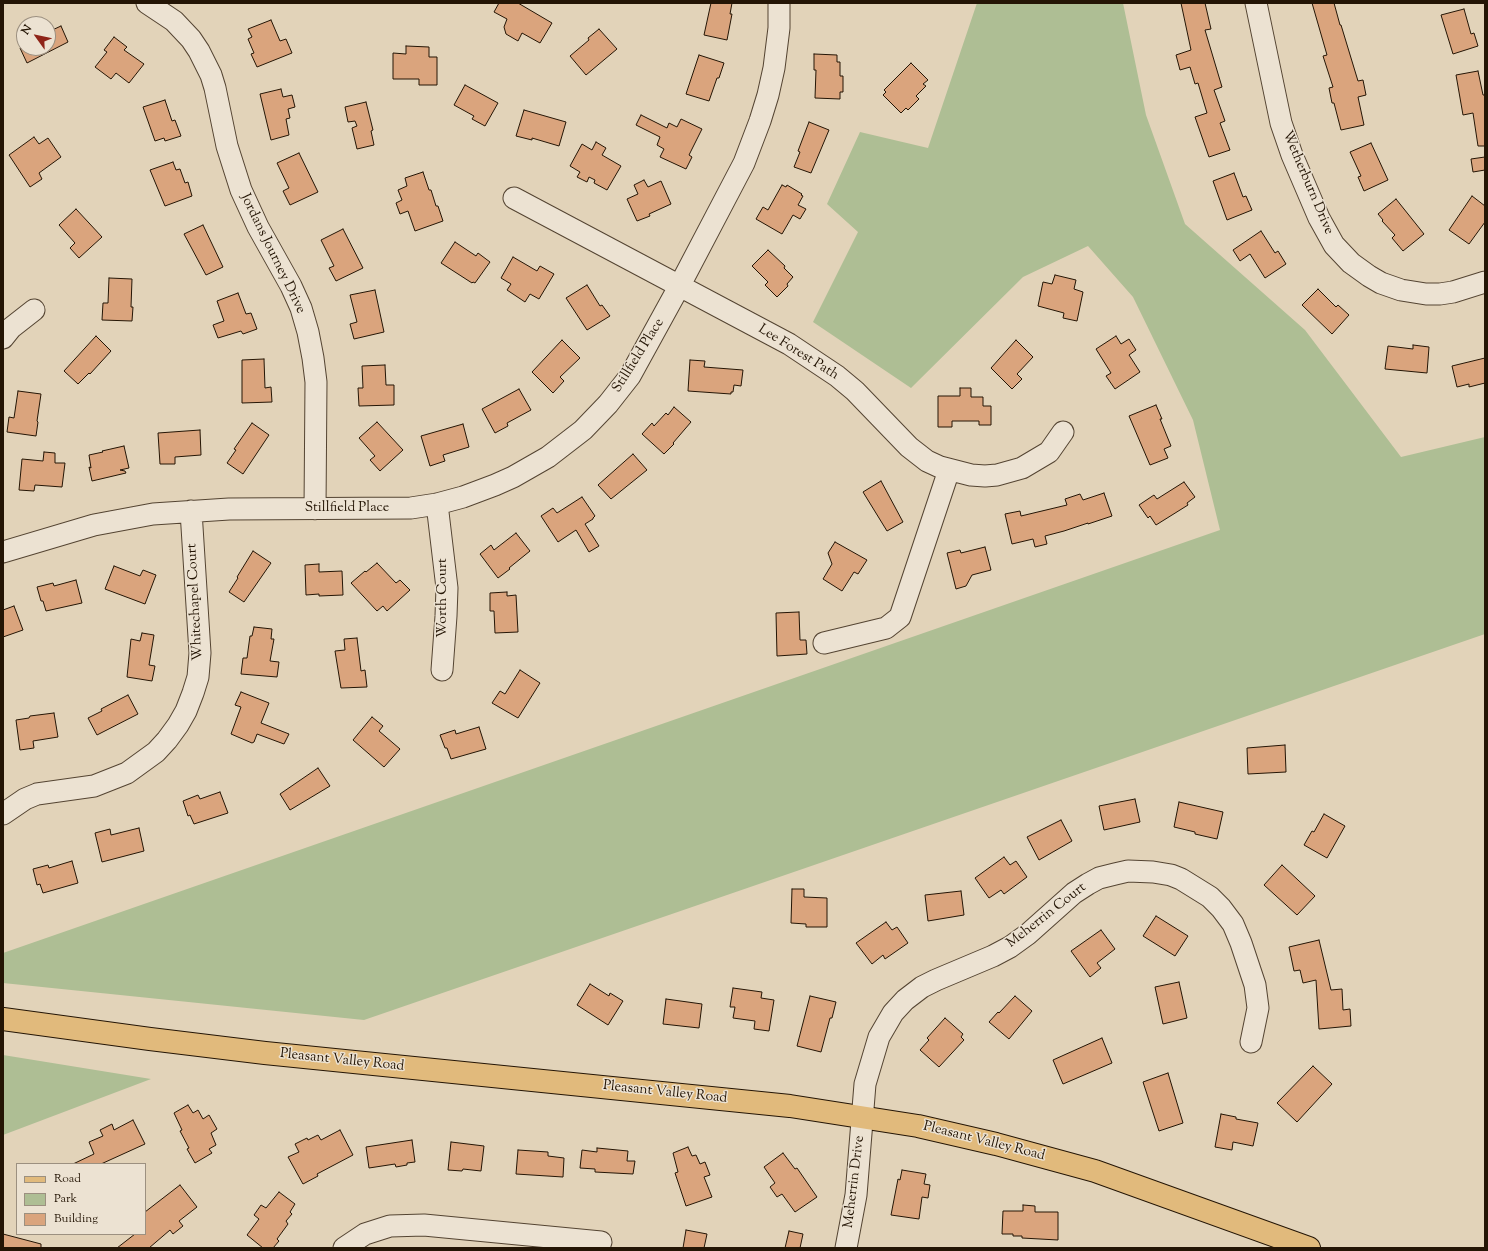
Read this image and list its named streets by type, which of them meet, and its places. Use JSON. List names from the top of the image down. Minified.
{"streets":{"main road":["Pleasant Valley Road"],"street":["Wetherburn Drive","Jordans Journey Drive","Lee Forest Path","Stillfield Place","Worth Court","Whitechapel Court","Meherrin Court","Meherrin Drive"]},"crossings":[["Jordans Journey Drive","Stillfield Place"],["Lee Forest Path","Stillfield Place"],["Stillfield Place","Worth Court"],["Stillfield Place","Whitechapel Court"],["Meherrin Court","Pleasant Valley Road"],["Meherrin Court","Meherrin Drive"],["Pleasant Valley Road","Meherrin Drive"]],"legend":["Road","Park","Building"],"north":"top left"}
